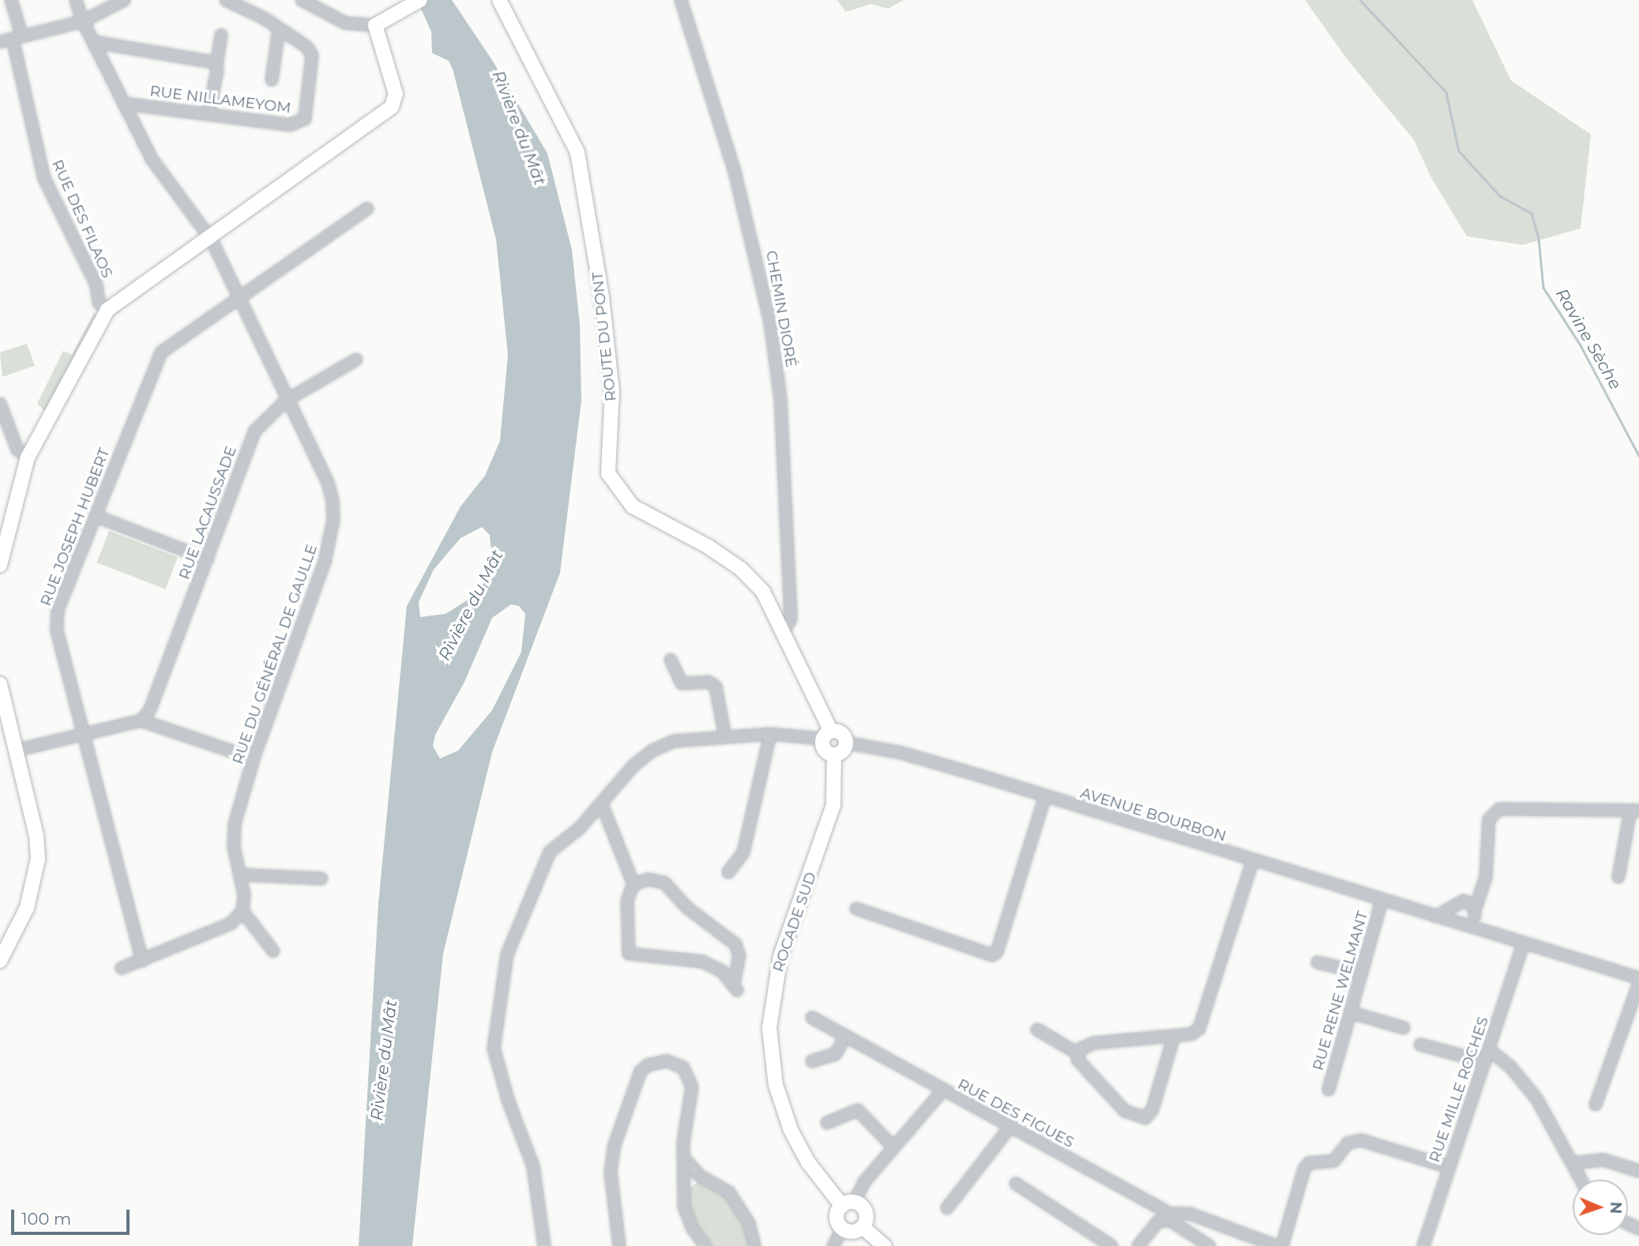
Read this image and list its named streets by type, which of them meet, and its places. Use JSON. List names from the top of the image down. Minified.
{"streets":{"main road":["ROUTE DU PONT","ROCADE SUD"],"street":["RUE NILLAMEYOM","RUE DES FILAOS","CHEMIN DIORÉ","RUE LACAUSSADE","RUE JOSEPH HUBERT","RUE DU GÉNÉRAL DE GAULLE","AVENUE BOURBON","RUE RENE WELMANT","RUE MILLE ROCHES","RUE DES FIGUES"]},"crossings":[["RUE NILLAMEYOM","RUE DU GÉNÉRAL DE GAULLE"],["CHEMIN DIORÉ","ROUTE DU PONT"],["ROUTE DU PONT","AVENUE BOURBON"],["ROUTE DU PONT","ROCADE SUD"],["RUE LACAUSSADE","RUE DU GÉNÉRAL DE GAULLE"],["RUE JOSEPH HUBERT","RUE DU GÉNÉRAL DE GAULLE"],["AVENUE BOURBON","ROCADE SUD"],["AVENUE BOURBON","RUE RENE WELMANT"],["AVENUE BOURBON","RUE MILLE ROCHES"]],"water":["Rivière du Mât","Ravine Sèche"],"scale_bar":"100 m","north":"right"}
